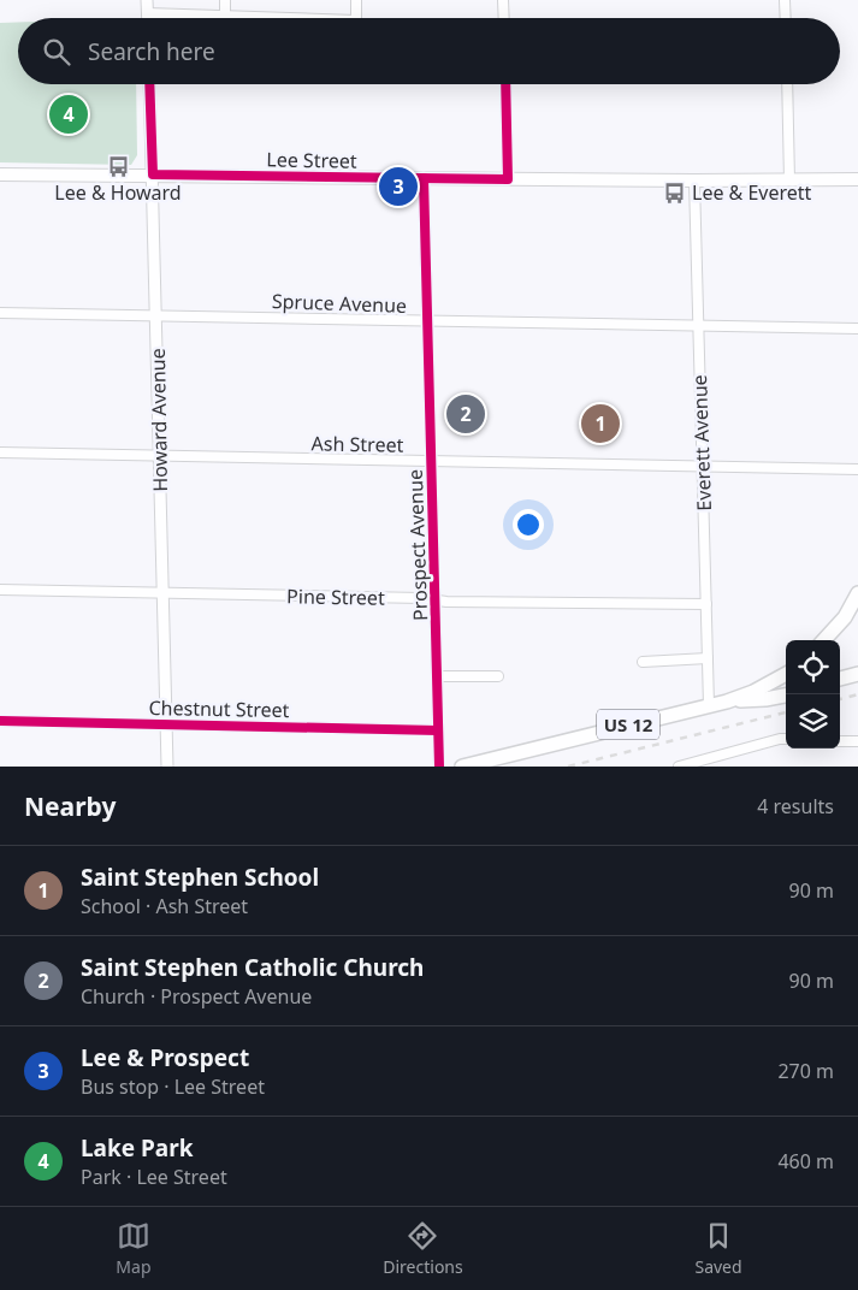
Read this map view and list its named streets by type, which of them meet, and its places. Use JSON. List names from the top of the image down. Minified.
{"streets":{"main road":["Lee Street","US 12"],"street":["Spruce Avenue","Howard Avenue","Everett Avenue","Ash Street","Prospect Avenue","Pine Street","Chestnut Street"]},"crossings":[["Lee Street","Howard Avenue"],["Lee Street","Everett Avenue"],["Lee Street","Prospect Avenue"],["Spruce Avenue","Howard Avenue"],["Spruce Avenue","Everett Avenue"],["Spruce Avenue","Prospect Avenue"],["Howard Avenue","Ash Street"],["Howard Avenue","Pine Street"],["Howard Avenue","Chestnut Street"],["Everett Avenue","Ash Street"],["Everett Avenue","Pine Street"],["Everett Avenue","US 12"],["Ash Street","Prospect Avenue"],["Prospect Avenue","Pine Street"],["Prospect Avenue","Chestnut Street"]],"places":{"bus stop":["Lee & Howard","Lee & Everett"]},"page":{"search":"Search here","pins":["4","3","2","1"],"heading":["Nearby","4 results"],"list":[{"mark":"1","name":"Saint Stephen School","note":"School · Ash Street","value":"90 m"},{"mark":"2","name":"Saint Stephen Catholic Church","note":"Church · Prospect Avenue","value":"90 m"},{"mark":"3","name":"Lee & Prospect","note":"Bus stop · Lee Street","value":"270 m"},{"mark":"4","name":"Lake Park","note":"Park · Lee Street","value":"460 m"}],"nav":["Map","Directions","Saved"]}}
